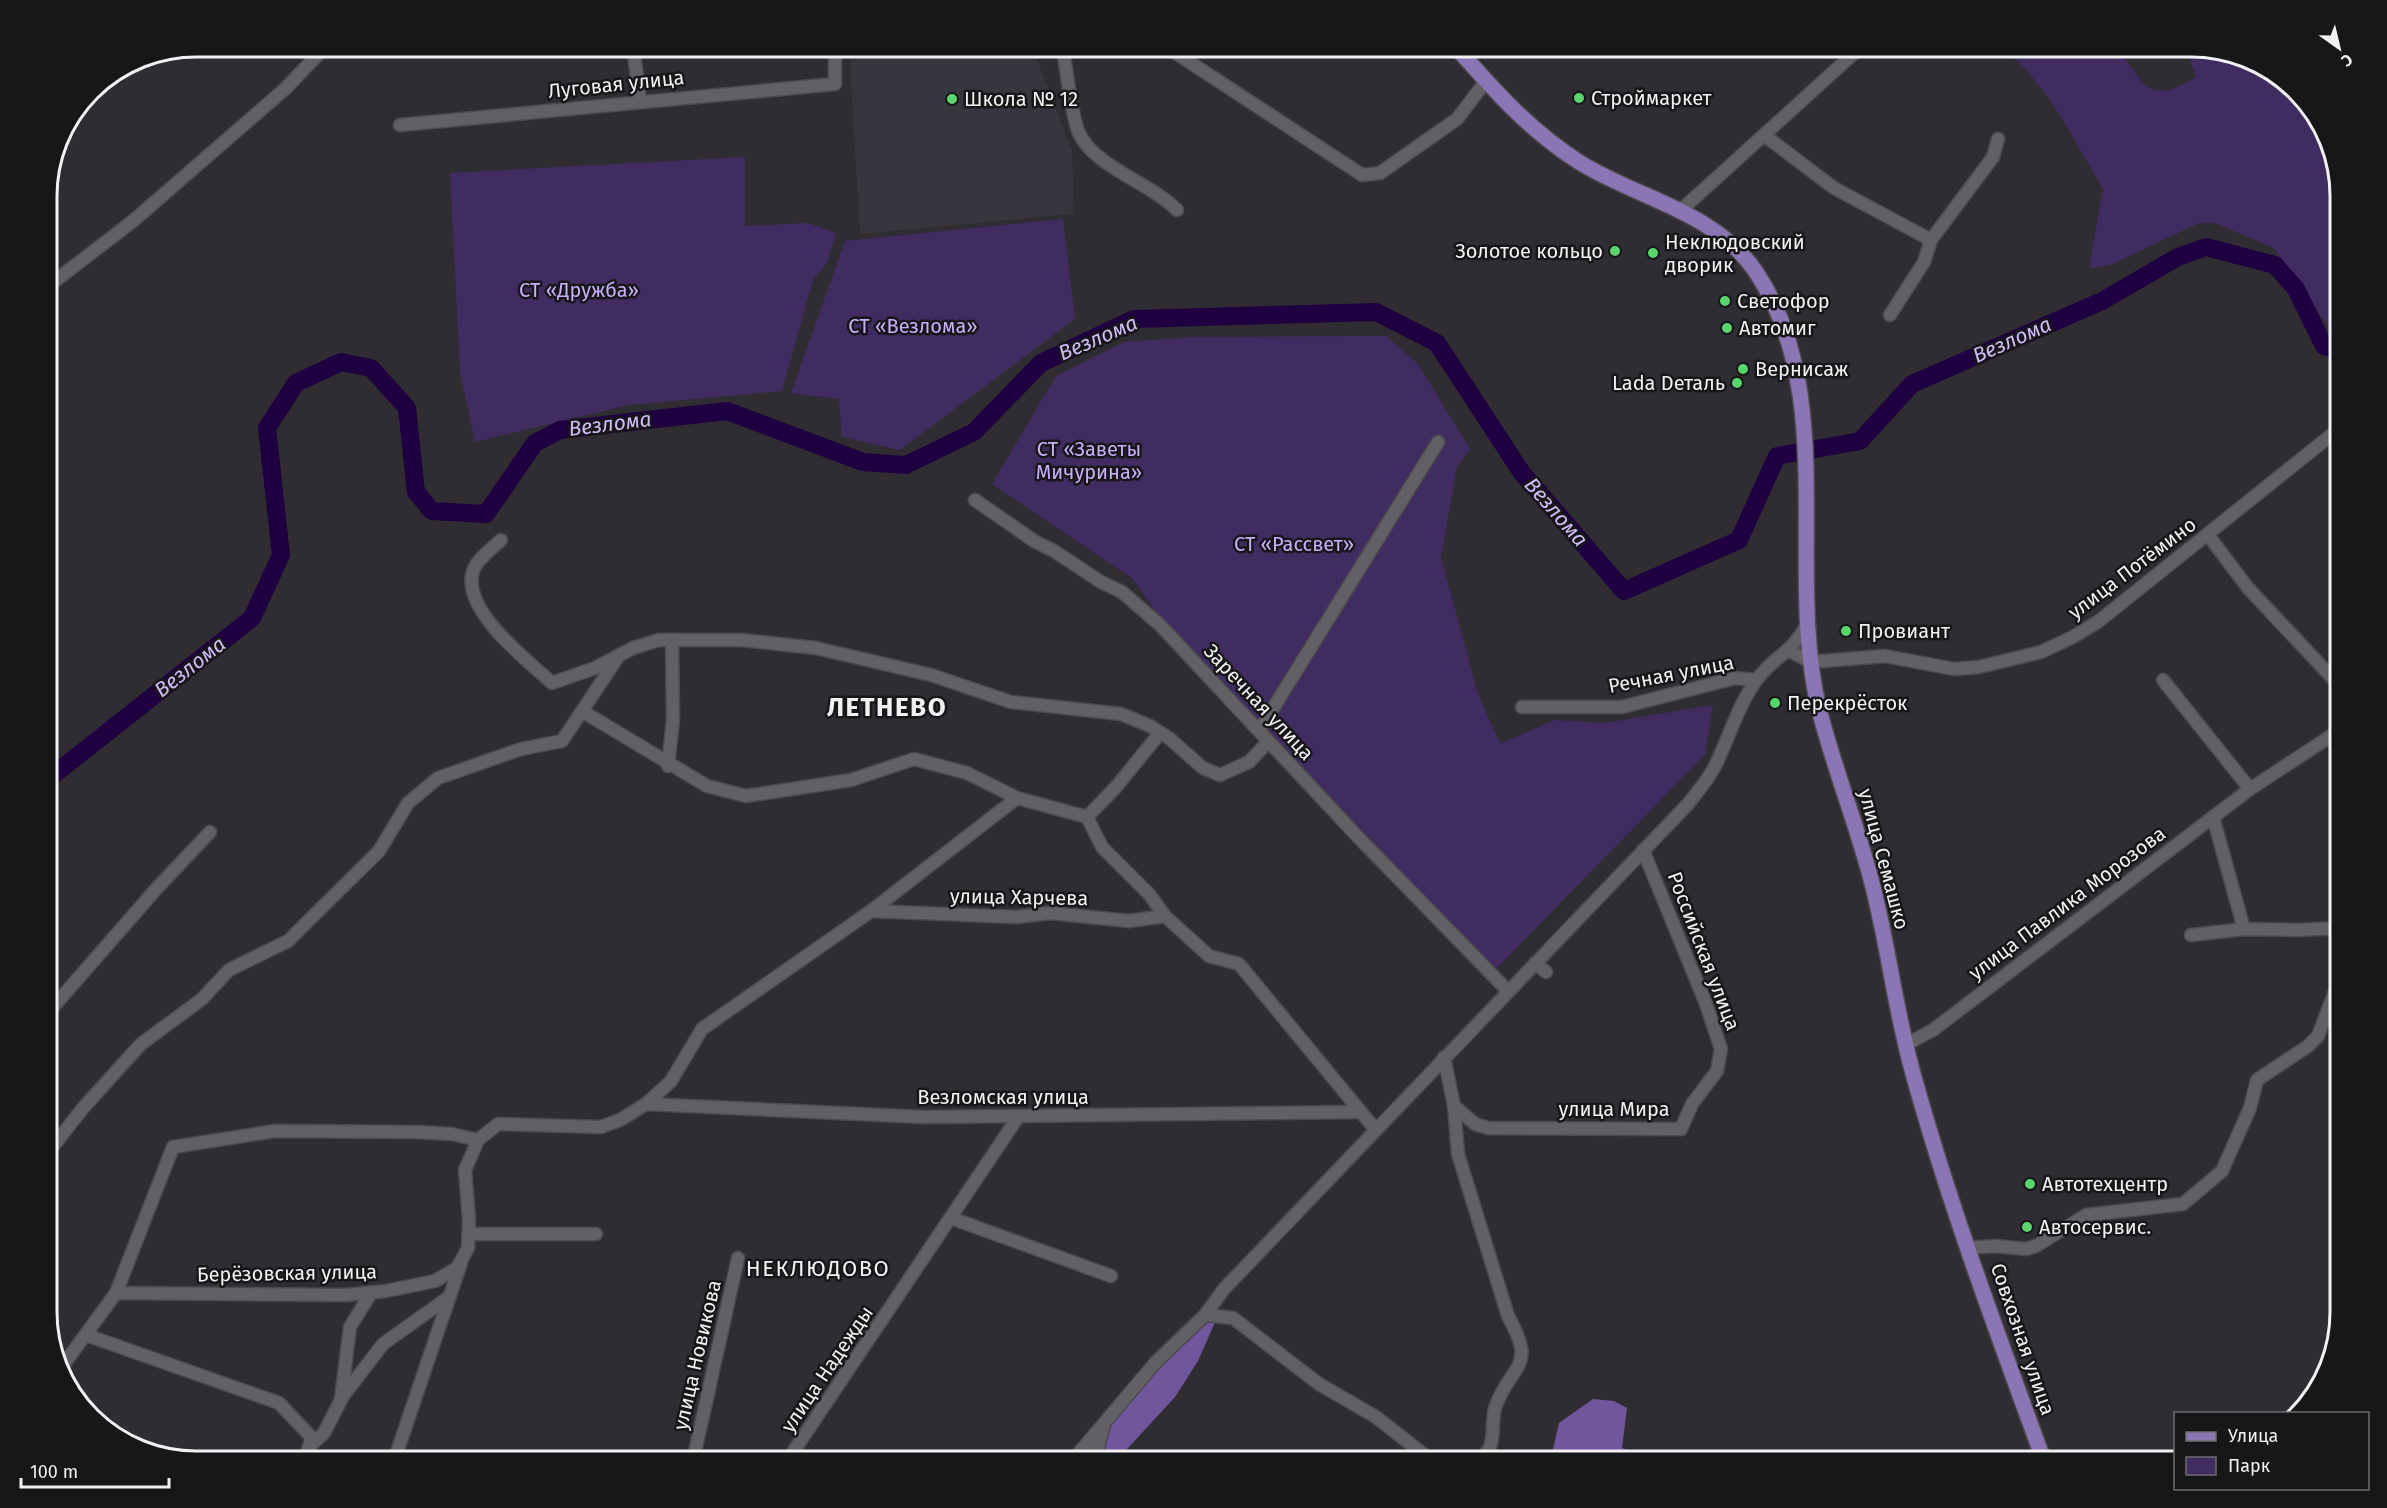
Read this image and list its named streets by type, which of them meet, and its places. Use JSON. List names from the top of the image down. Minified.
{"streets":{"main road":["улица Семашко","Совхозная улица"],"street":["Луговая улица","улица Потёмино","Речная улица","Заречная улица","улица Харчева","улица Павлика Морозова","Российская улица","Везломская улица","улица Мира","Берёзовская улица","улица Новикова","улица Надежды"]},"crossings":[["улица Потёмино","улица Семашко"],["улица Семашко","улица Павлика Морозова"],["улица Семашко","Совхозная улица"],["Российская улица","улица Мира"],["Везломская улица","улица Надежды"]],"districts":["ЛЕТНЕВО","НЕКЛЮДОВО"],"water":["Везлома"],"parks":["СТ «Дружба»","СТ «Везлома»","СТ «Заветы Мичурина»","СТ «Рассвет»"],"places":["Строймаркет","Школа № 12","Золотое кольцо","Неклюдовский дворик","Светофор","Автомиг","Вернисаж","Lada Dеталь","Провиант","Перекрёсток","Автотехцентр","Автосервис."],"legend":["Улица","Парк"],"scale_bar":"100 m","north":"bottom right"}
